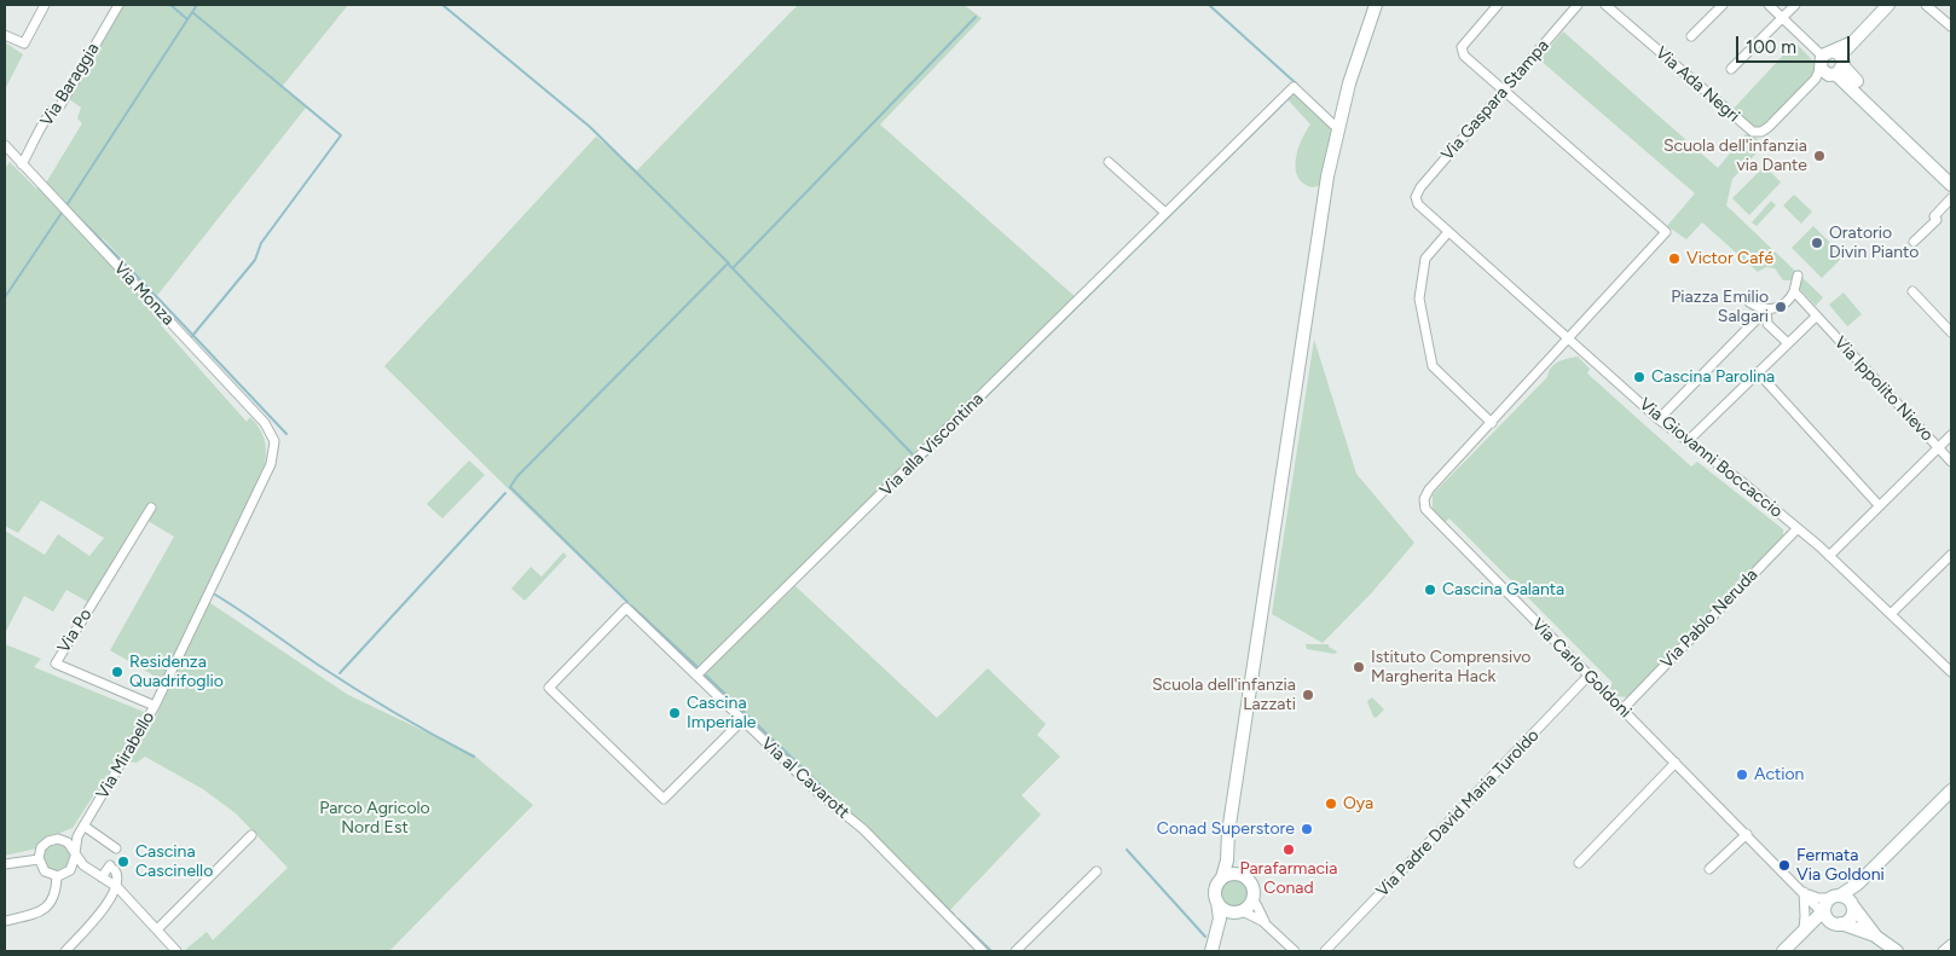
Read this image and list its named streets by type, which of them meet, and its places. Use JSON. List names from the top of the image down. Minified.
{"streets":{"street":["Via Baraggia","Via Ada Negri","Via Gaspara Stampa","Via Monza","Via Ippolito Nievo","Via alla Viscontina","Via Giovanni Boccaccio","Via Pablo Neruda","Via Po","Via Carlo Goldoni","Via Mirabello","Via al Cavarott","Via Padre David Maria Turoldo"]},"crossings":[["Via Baraggia","Via Monza"],["Via Gaspara Stampa","Via Giovanni Boccaccio"],["Via Gaspara Stampa","Via Carlo Goldoni"],["Via Monza","Via Mirabello"],["Via alla Viscontina","Via al Cavarott"],["Via Giovanni Boccaccio","Via Pablo Neruda"],["Via Giovanni Boccaccio","Via Carlo Goldoni"],["Via Pablo Neruda","Via Carlo Goldoni"],["Via Po","Via Mirabello"],["Via Carlo Goldoni","Via Padre David Maria Turoldo"]],"parks":["Parco Agricolo Nord Est"],"places":["Scuola dell'infanzia via Dante","Oratorio Divin Pianto","Victor Café","Piazza Emilio Salgari","Cascina Parolina","Cascina Galanta","Istituto Comprensivo Margherita Hack","Residenza Quadrifoglio","Scuola dell'infanzia Lazzati","Cascina Imperiale","Action","Oya","Conad Superstore","Parafarmacia Conad","Cascina Cascinello","Fermata Via Goldoni"],"scale_bar":"100 m"}
